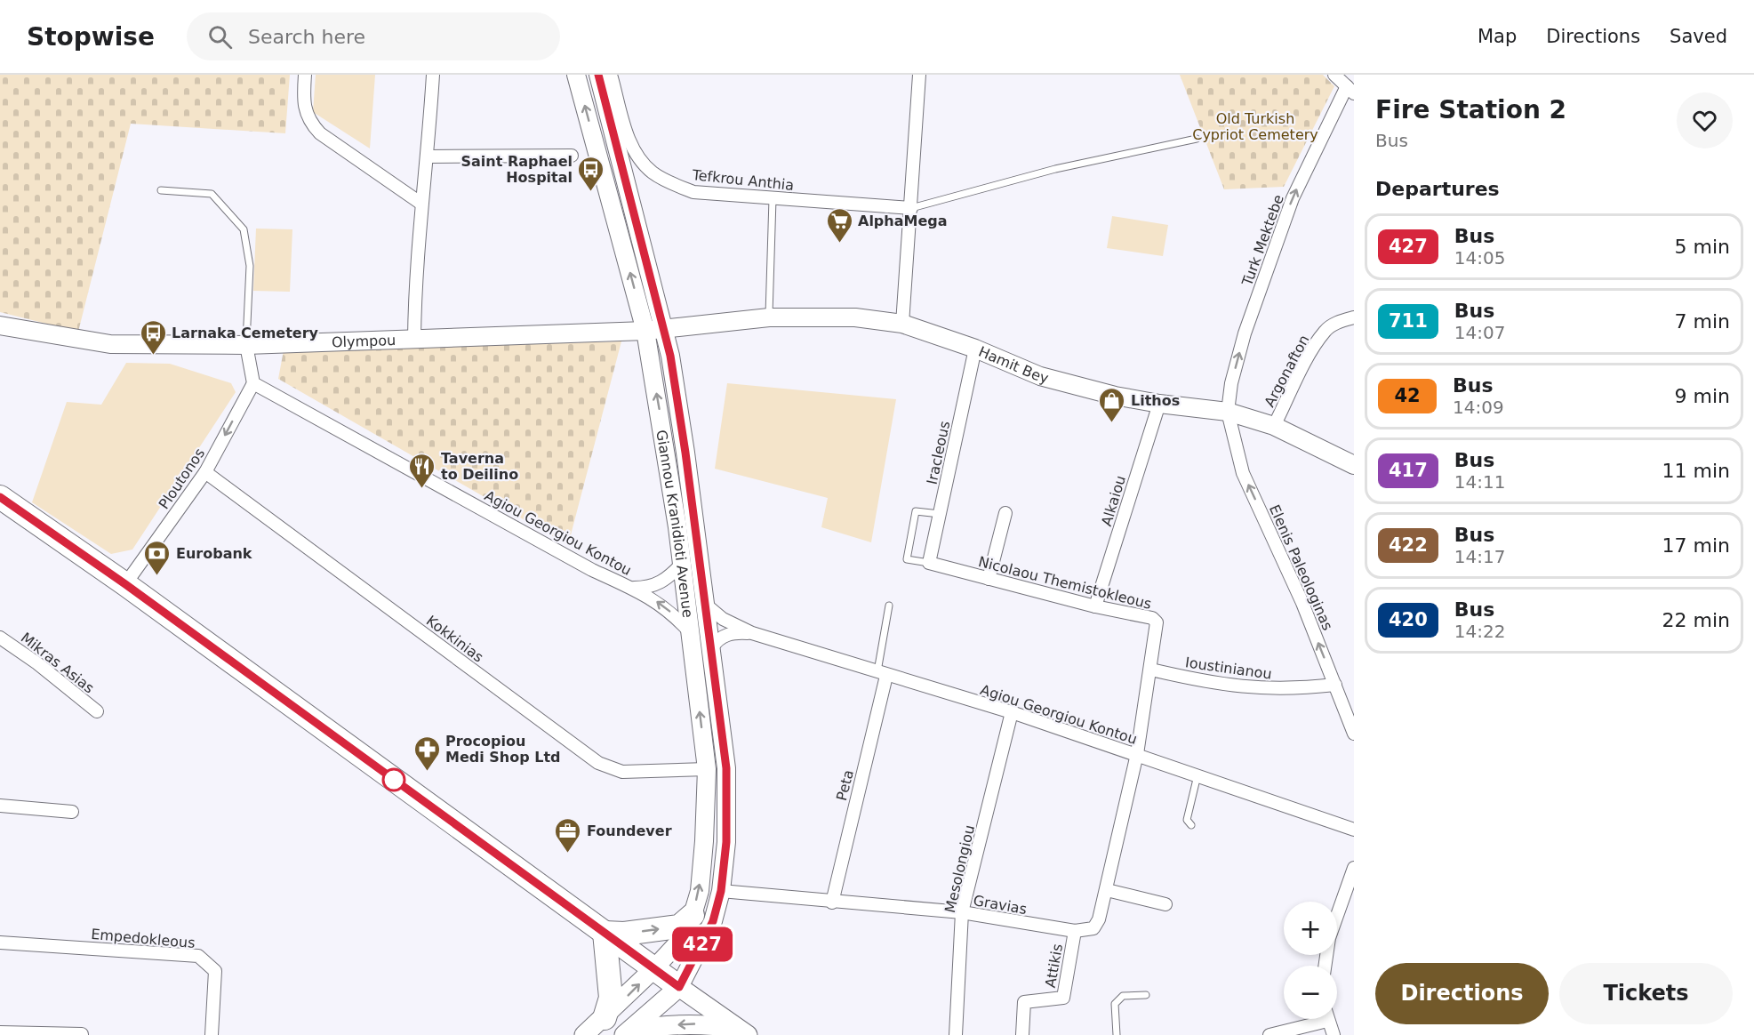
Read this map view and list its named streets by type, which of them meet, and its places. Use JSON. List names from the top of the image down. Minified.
{"streets":{"main road":["Olympou","Hamit Bey","Giannou Kranidioti Avenue"],"street":["Tefkrou Anthia","Turk Mektebe","Argonafton","Iracleous","Ploutonos","Alkaiou","Agiou Georgiou Kontou","Elenis Paleologinas","Nicolaou Themistokleous","Kokkinias","Mikras Asias","Ioustinianou","Peta","Mesolongiou","Gravias","Empedokleous","Attikis"]},"crossings":[["Turk Mektebe","Hamit Bey"],["Turk Mektebe","Elenis Paleologinas"],["Olympou","Hamit Bey"],["Olympou","Giannou Kranidioti Avenue"],["Hamit Bey","Argonafton"],["Hamit Bey","Iracleous"],["Hamit Bey","Alkaiou"],["Hamit Bey","Giannou Kranidioti Avenue"],["Hamit Bey","Elenis Paleologinas"],["Iracleous","Nicolaou Themistokleous"],["Ploutonos","Agiou Georgiou Kontou"],["Ploutonos","Kokkinias"],["Alkaiou","Nicolaou Themistokleous"],["Giannou Kranidioti Avenue","Agiou Georgiou Kontou"],["Giannou Kranidioti Avenue","Kokkinias"],["Giannou Kranidioti Avenue","Gravias"],["Agiou Georgiou Kontou","Nicolaou Themistokleous"],["Agiou Georgiou Kontou","Peta"],["Agiou Georgiou Kontou","Mesolongiou"],["Elenis Paleologinas","Ioustinianou"],["Nicolaou Themistokleous","Ioustinianou"],["Peta","Gravias"],["Mesolongiou","Gravias"],["Gravias","Attikis"]],"one_way":["Turk Mektebe","Ploutonos","Elenis Paleologinas"],"parks":["Old Turkish Cypriot Cemetery"],"places":{"bus stop":["Saint Raphael Hospital","Larnaka Cemetery"],"supermarket":["AlphaMega"],"shop":["Lithos"],"restaurant":["Taverna to Deilino"],"bank":["Eurobank"],"pharmacy":["Procopiou Medi Shop Ltd"],"office":["Foundever"]},"lines":["bus line 427"],"page":{"header":"Stopwise","search":"Search here","nav":["Map","Directions","Saved"],"on_map":"427","heading":[["Fire Station 2","Bus"],"Departures"],"list":[{"mark":"427","name":"Bus","note":"14:05","value":"5 min"},{"mark":"711","name":"Bus","note":"14:07","value":"7 min"},{"mark":"42","name":"Bus","note":"14:09","value":"9 min"},{"mark":"417","name":"Bus","note":"14:11","value":"11 min"},{"mark":"422","name":"Bus","note":"14:17","value":"17 min"},{"mark":"420","name":"Bus","note":"14:22","value":"22 min"}],"map_buttons":["+","−"],"buttons":["Directions","Tickets"]}}
